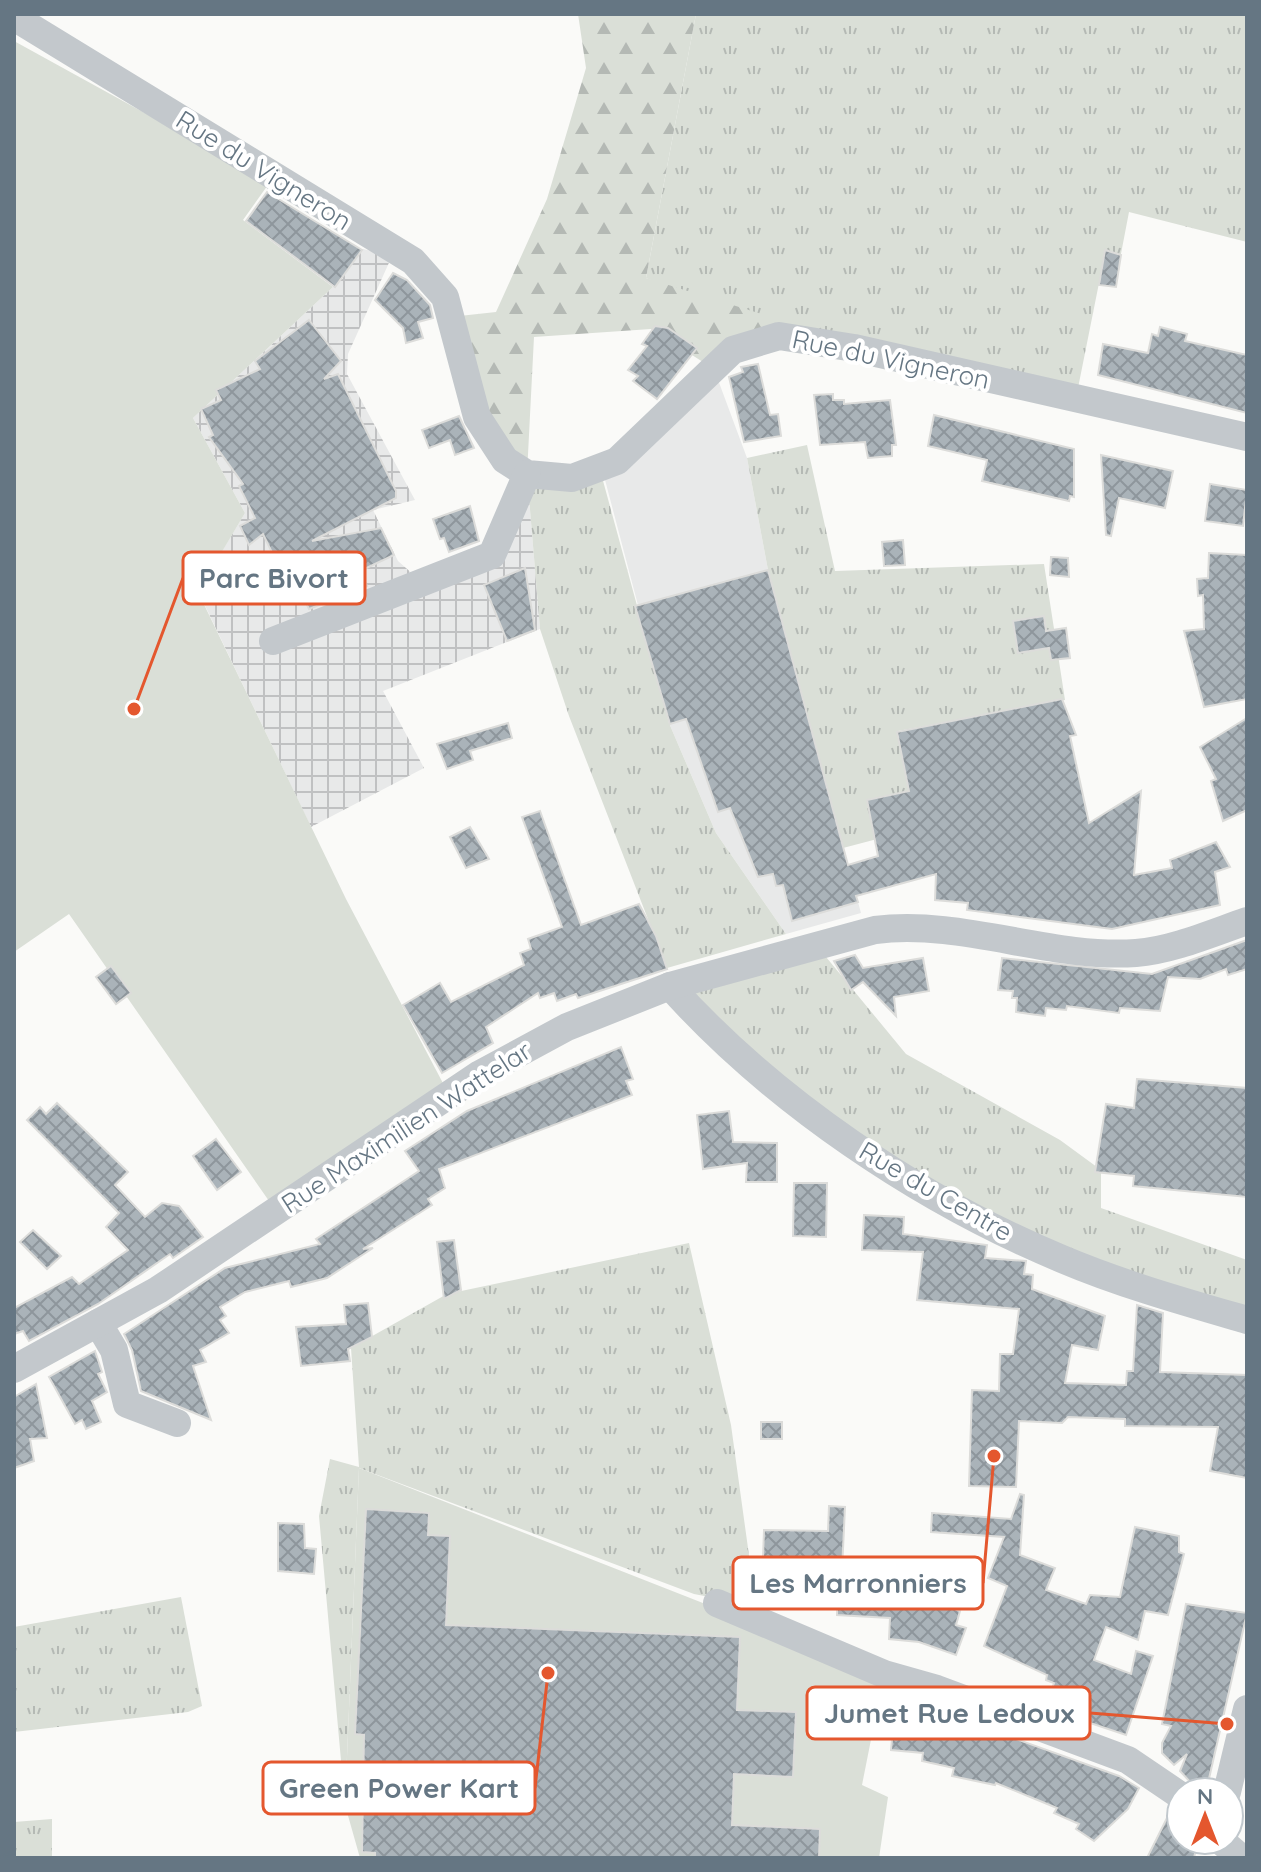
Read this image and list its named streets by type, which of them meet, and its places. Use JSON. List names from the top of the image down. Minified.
{"streets":{"street":["Rue du Vigneron","Rue Maximilien Wattelar","Rue du Centre"]},"crossings":[["Rue Maximilien Wattelar","Rue du Centre"]],"places":["Parc Bivort","Les Marronniers","Green Power Kart","Jumet Rue Ledoux"],"north":"top"}
